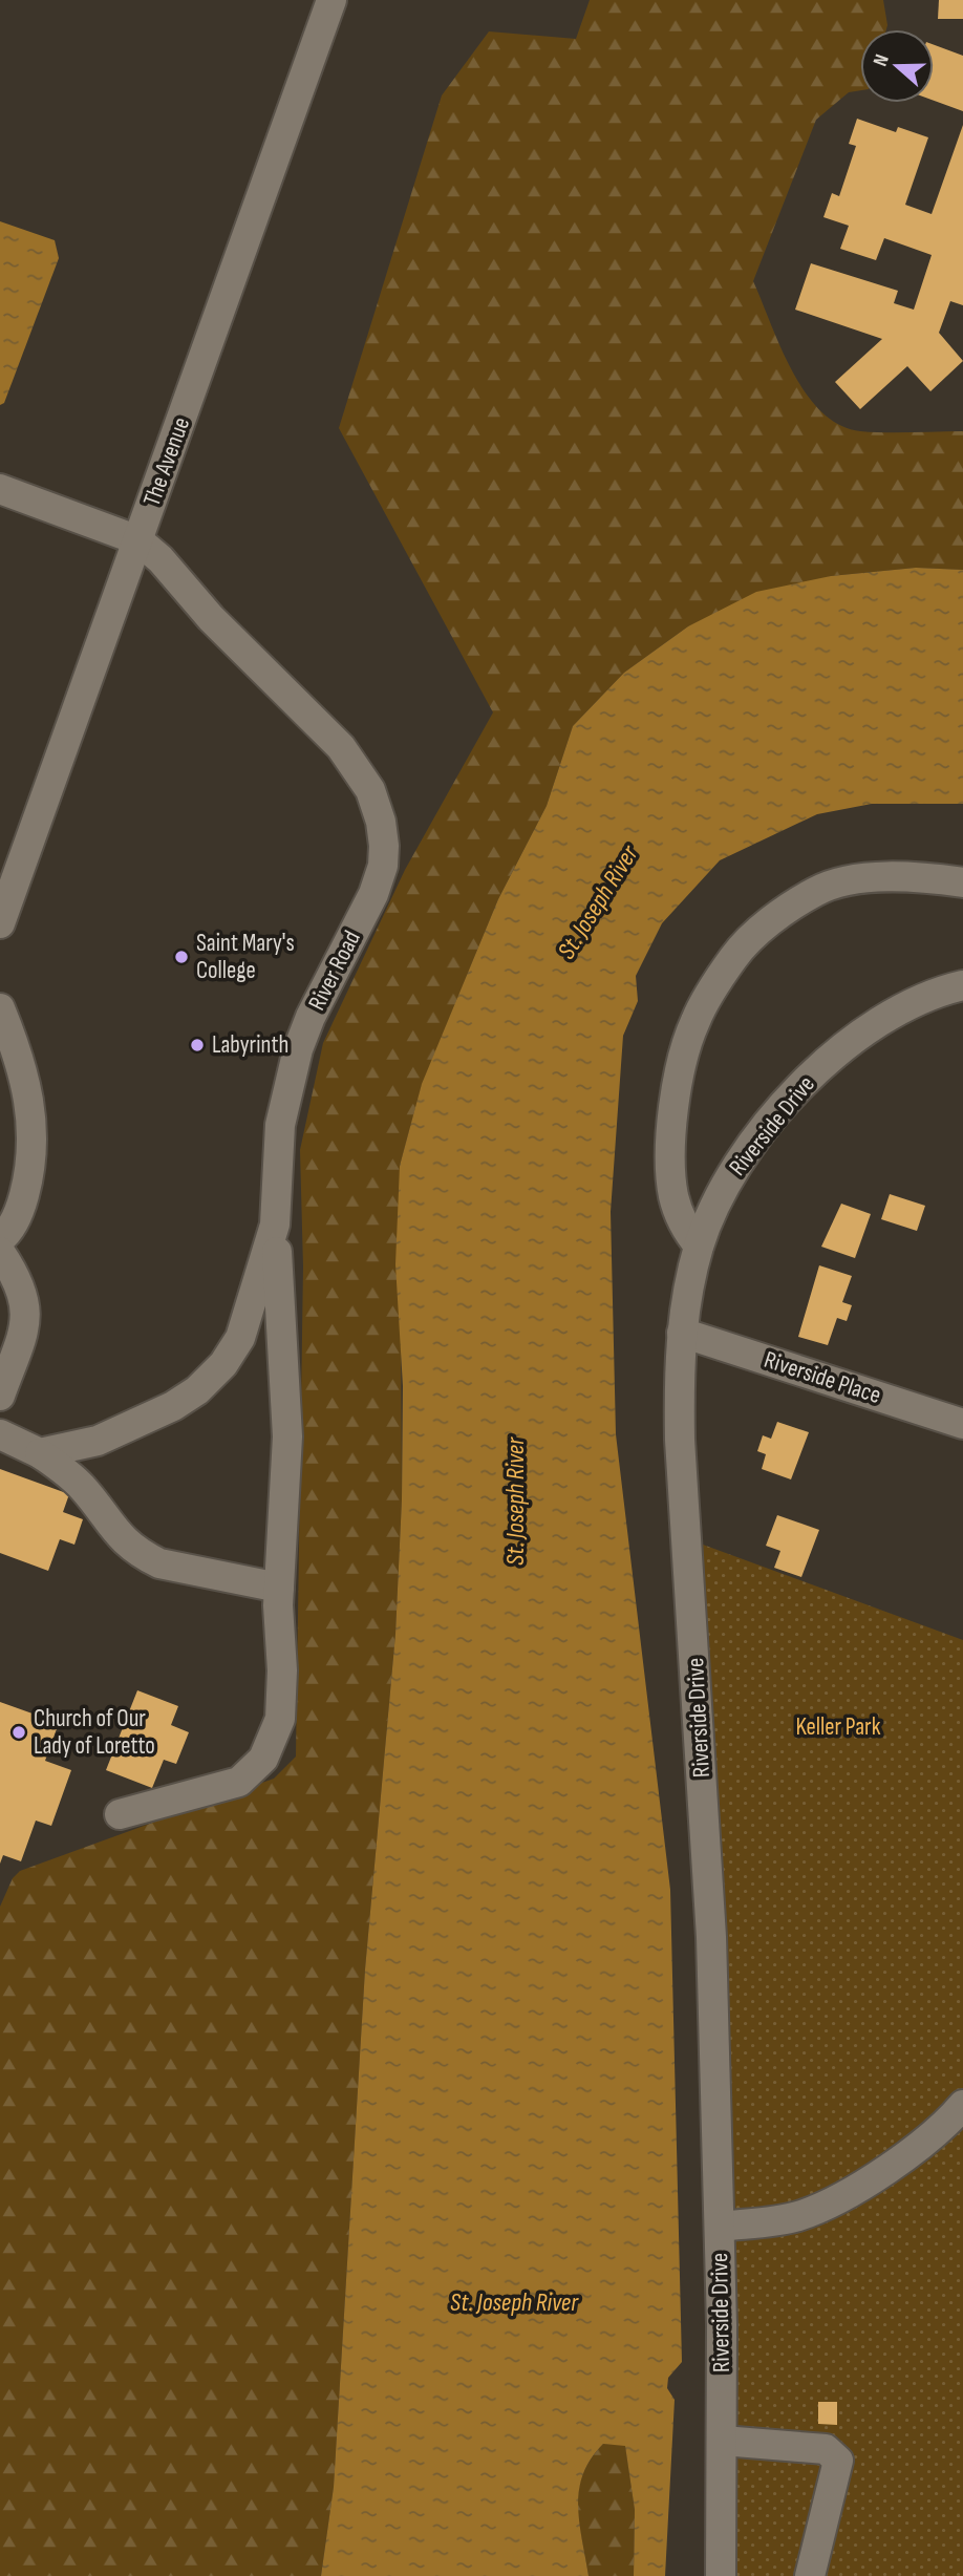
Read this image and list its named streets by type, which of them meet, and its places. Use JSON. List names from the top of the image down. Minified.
{"streets":{"street":["The Avenue","River Road","Riverside Drive","Riverside Place"]},"crossings":[["The Avenue","River Road"],["Riverside Drive","Riverside Place"]],"water":["St. Joseph River"],"parks":["Keller Park"],"places":["Saint Mary's College","Labyrinth","Church of Our Lady of Loretto"],"north":"left"}
